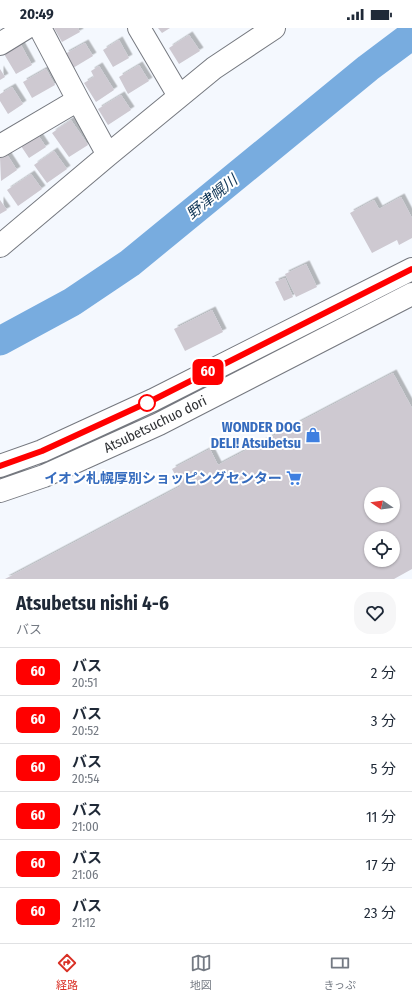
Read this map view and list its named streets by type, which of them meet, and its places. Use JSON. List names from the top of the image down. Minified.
{"streets":{"street":["Atsubetsuchuo dori"]},"water":["野津幌川"],"places":{"shop":["WONDER DOG DELI! Atsubetsu"],"supermarket":["イオン札幌厚別ショッピングセンター"]},"lines":["bus line 60"],"north":"left","page":{"status":"20:49","on_map":"60","heading":["Atsubetsu nishi 4-6","バス"],"list":[{"mark":"60","name":"バス","note":"20:51","value":"2 分"},{"mark":"60","name":"バス","note":"20:52","value":"3 分"},{"mark":"60","name":"バス","note":"20:54","value":"5 分"},{"mark":"60","name":"バス","note":"21:00","value":"11 分"},{"mark":"60","name":"バス","note":"21:06","value":"17 分"},{"mark":"60","name":"バス","note":"21:12","value":"23 分"}],"tabs":["経路","地図","きっぷ"]}}
